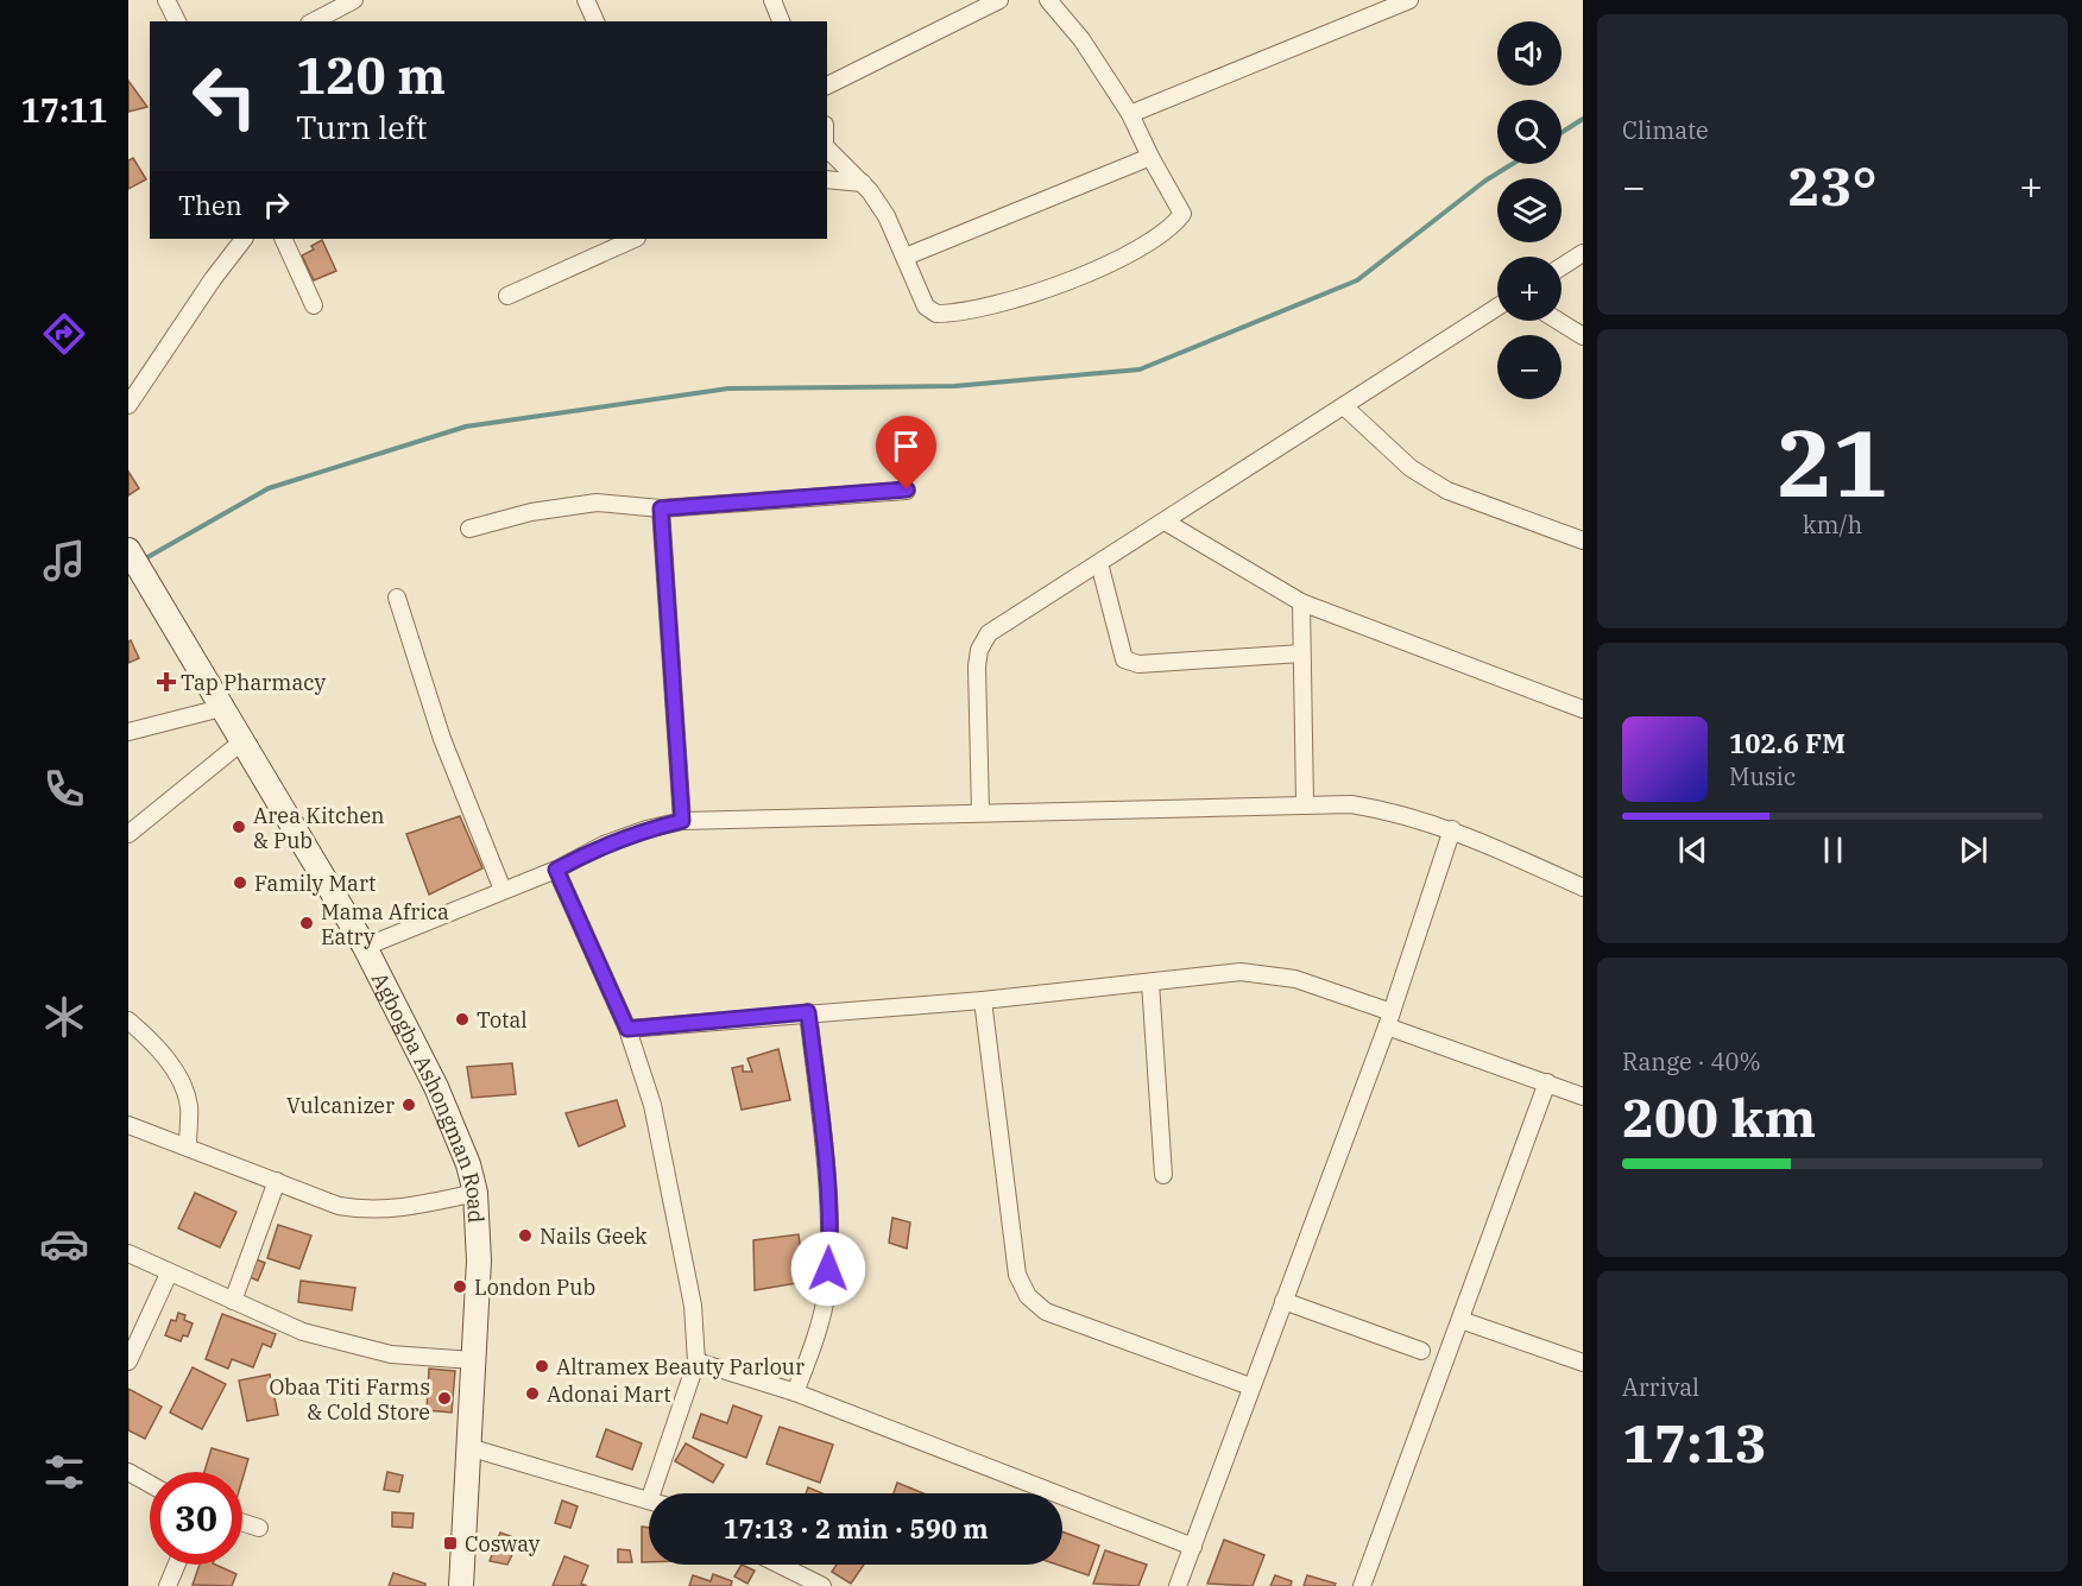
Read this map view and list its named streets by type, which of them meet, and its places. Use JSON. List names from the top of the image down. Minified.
{"streets":{"street":["Agbogba Ashongman Road"]},"places":{"health":["Tap Pharmacy"],"other":["Area Kitchen & Pub","Family Mart","Mama Africa Eatry","Total","Vulcanizer","Nails Geek","London Pub","Altramex Beauty Parlour","Adonai Mart","Obaa Titi Farms & Cold Store"],"transit":["Cosway"]},"page":{"tabs":"17:11","tile":["Climate",["21","km/h"],["Range · 40%","200 km"],["Arrival","17:13"]],"map_buttons":["+","−"],"turn":["120 m","Turn left"],"heat":["−","23°","+"],"then":"Then","song":["102.6 FM","Music"],"limit":"30","trip":"17:13 · 2 min · 590 m"}}
